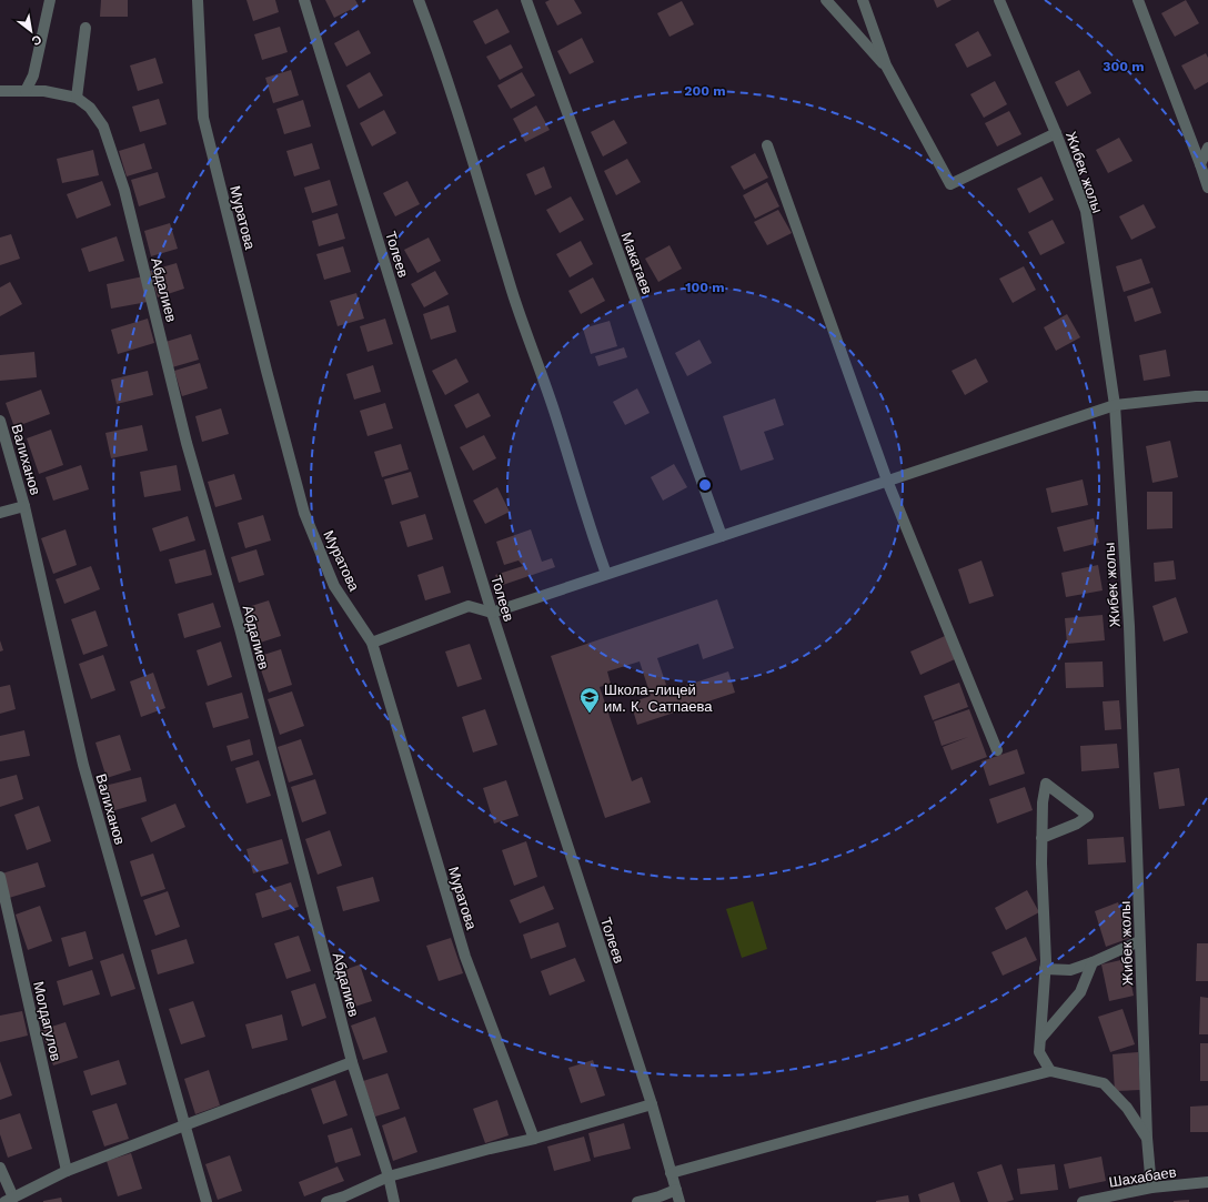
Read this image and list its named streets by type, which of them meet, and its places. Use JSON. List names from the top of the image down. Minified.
{"streets":{"street":["Жибек жолы","Муратова","Толеев","Макатаев","Абдалиев","Валиханов","Молдагулов","Шахабаев"]},"crossings":[["Жибек жолы","Шахабаев"]],"places":{"school or university":["Школа-лицей им. К. Сатпаева"]},"north":"bottom right","rings":["300 m","200 m","100 m"]}
